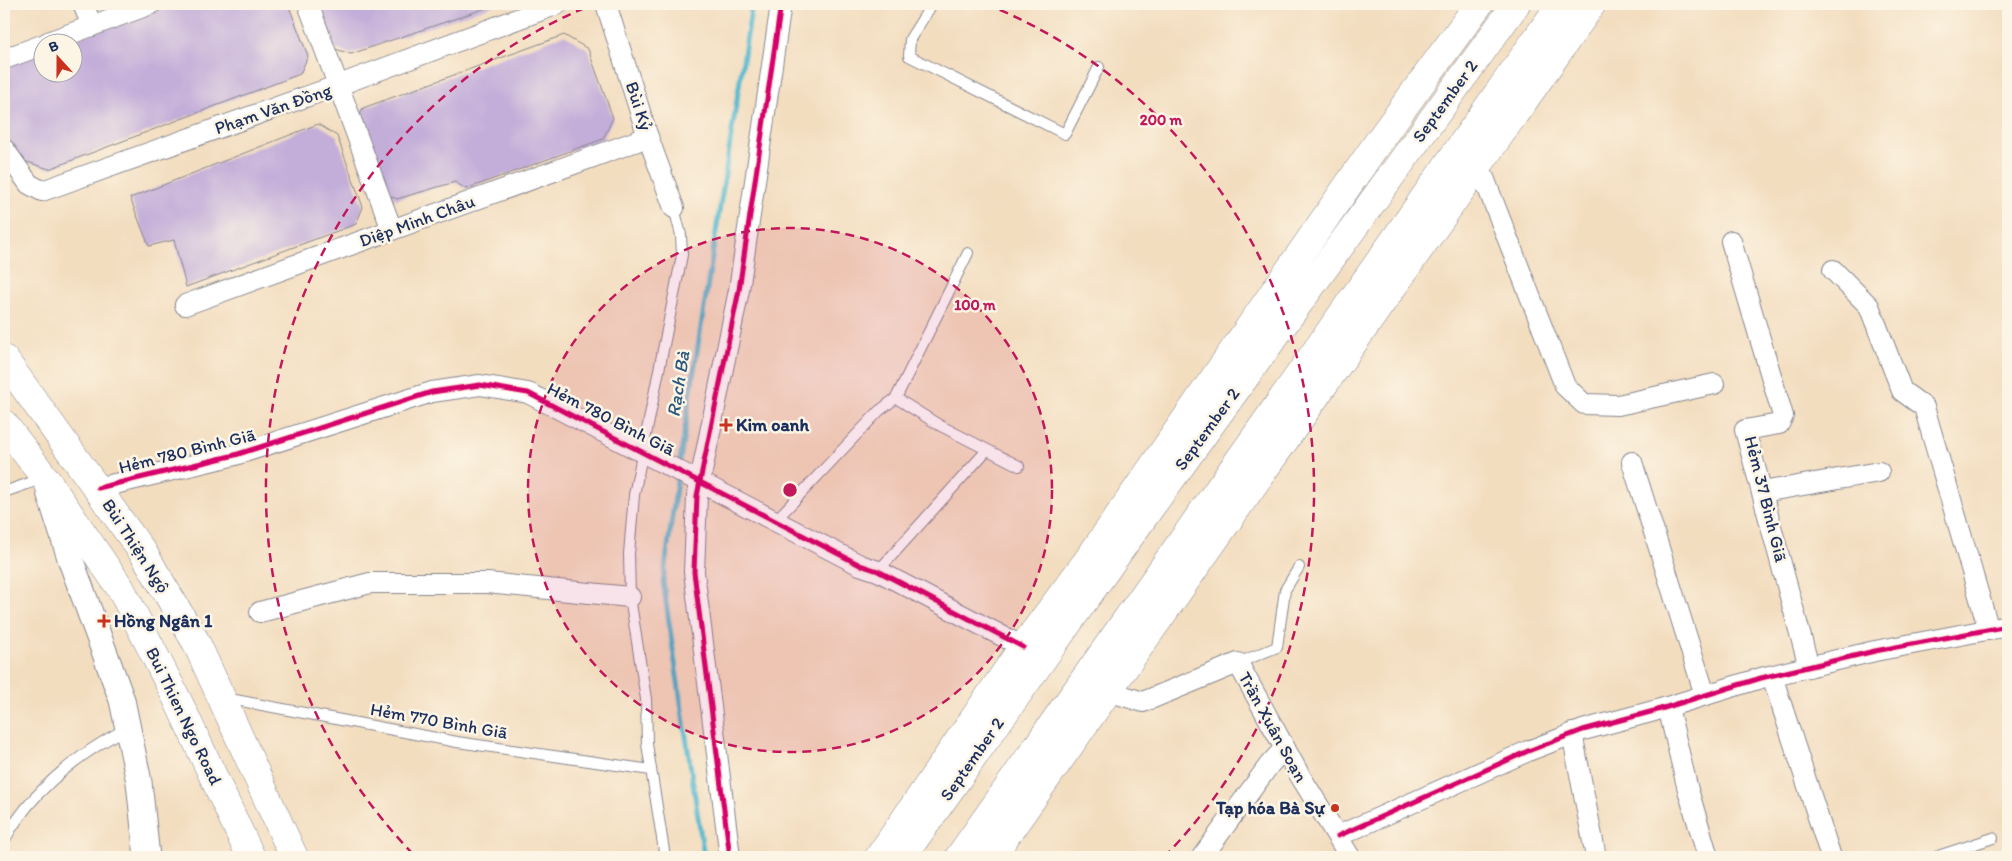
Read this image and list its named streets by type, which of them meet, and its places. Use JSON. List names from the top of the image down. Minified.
{"streets":{"main road":["September 2","Bùi Thiện Ngộ","Bui Thien Ngo Road"],"street":["Bùi Kỷ","Phạm Văn Đồng","Diệp Minh Châu","Hẻm 780 Bình Giã","Hẻm 37 Bình Giã","Trần Xuân Soạn"],"lane":["Hẻm 770 Bình Giã"]},"crossings":[["September 2","Hẻm 780 Bình Giã"],["Bùi Kỷ","Diệp Minh Châu"],["Hẻm 780 Bình Giã","Bùi Thiện Ngộ"],["Bùi Thiện Ngộ","Hẻm 770 Bình Giã"]],"water":["Rạch Bà"],"places":{"health":["Kim oanh","Hồng Ngân 1"],"other":["Tạp hóa Bà Sự"]},"north":"top","rings":["200 m","100 m"]}
